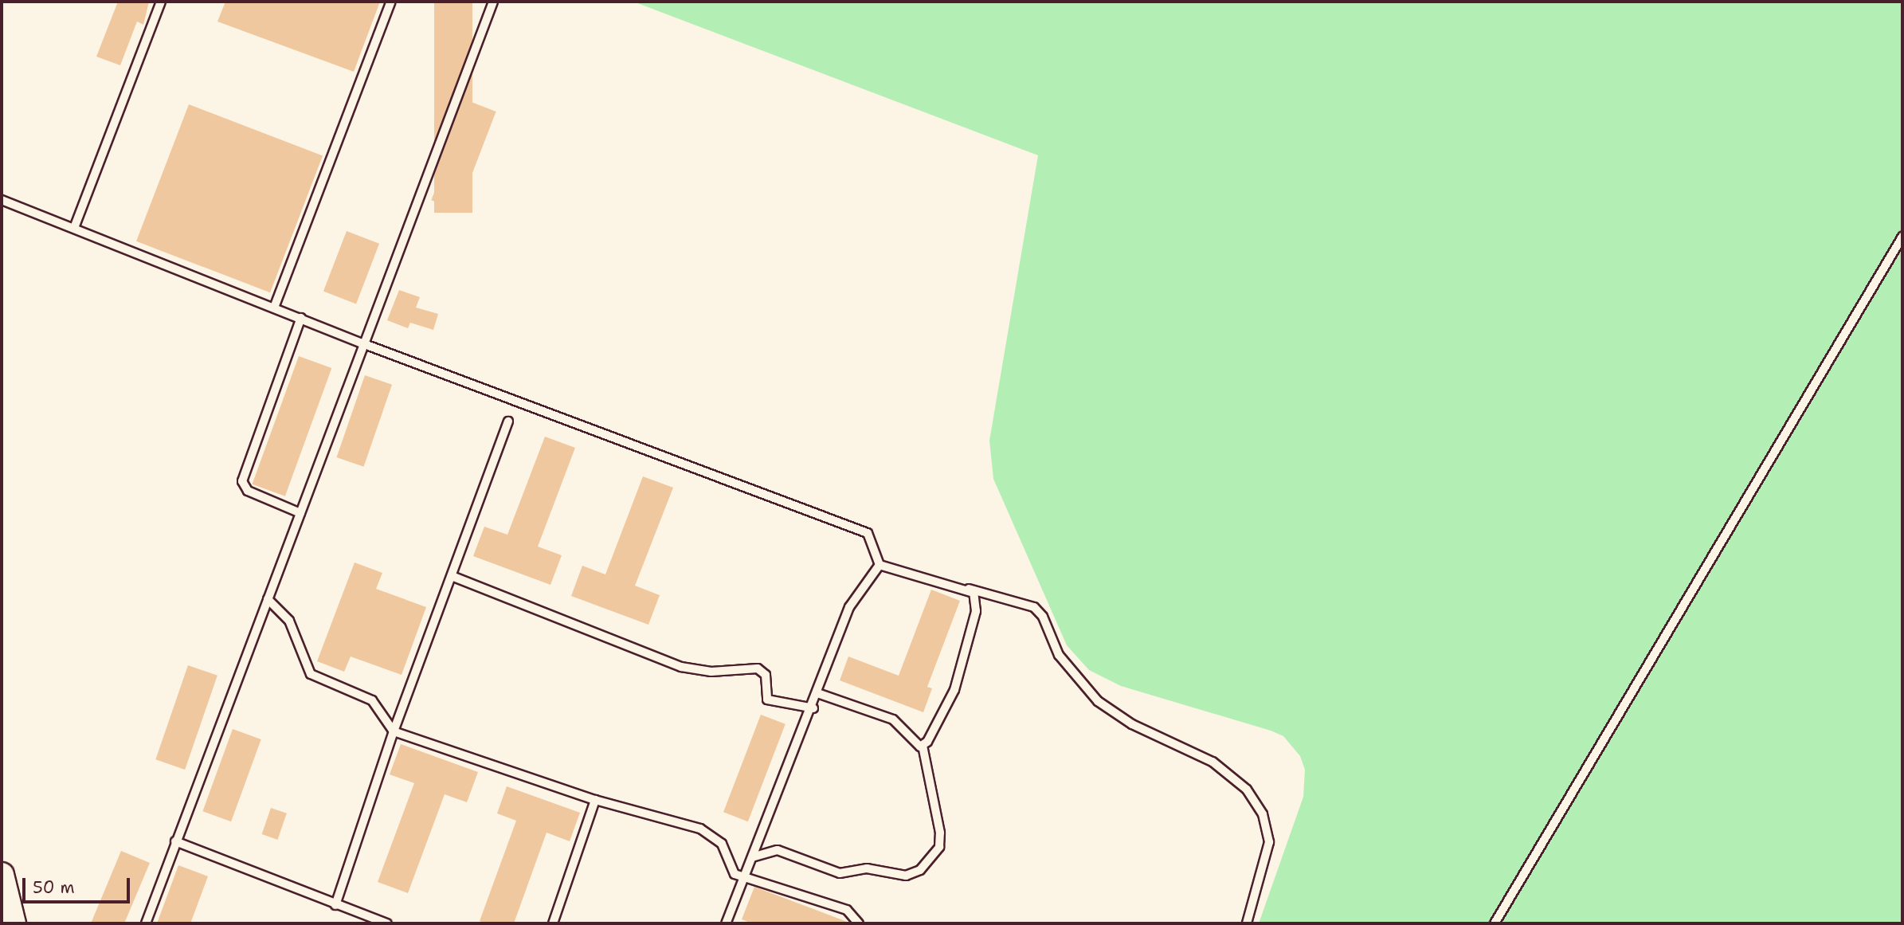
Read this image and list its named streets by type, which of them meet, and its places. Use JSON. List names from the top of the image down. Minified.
{"scale_bar":"50 m"}
